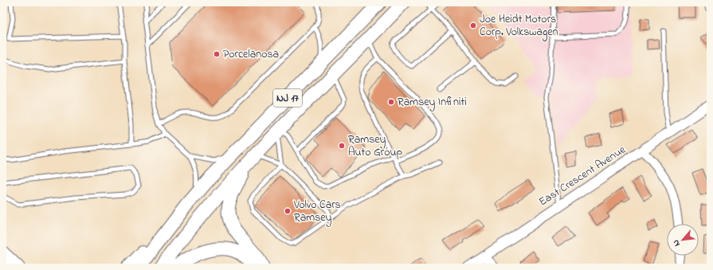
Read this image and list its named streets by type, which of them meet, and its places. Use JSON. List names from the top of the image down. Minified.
{"streets":{"highway":["NJ 17"],"street":["East Crescent Avenue"]},"places":["Joe Heidt Motors Corp. Volkswagen","Porcelanosa","Ramsey Infiniti","Ramsey Auto Group","Volvo Cars Ramsey"],"north":"bottom left"}
